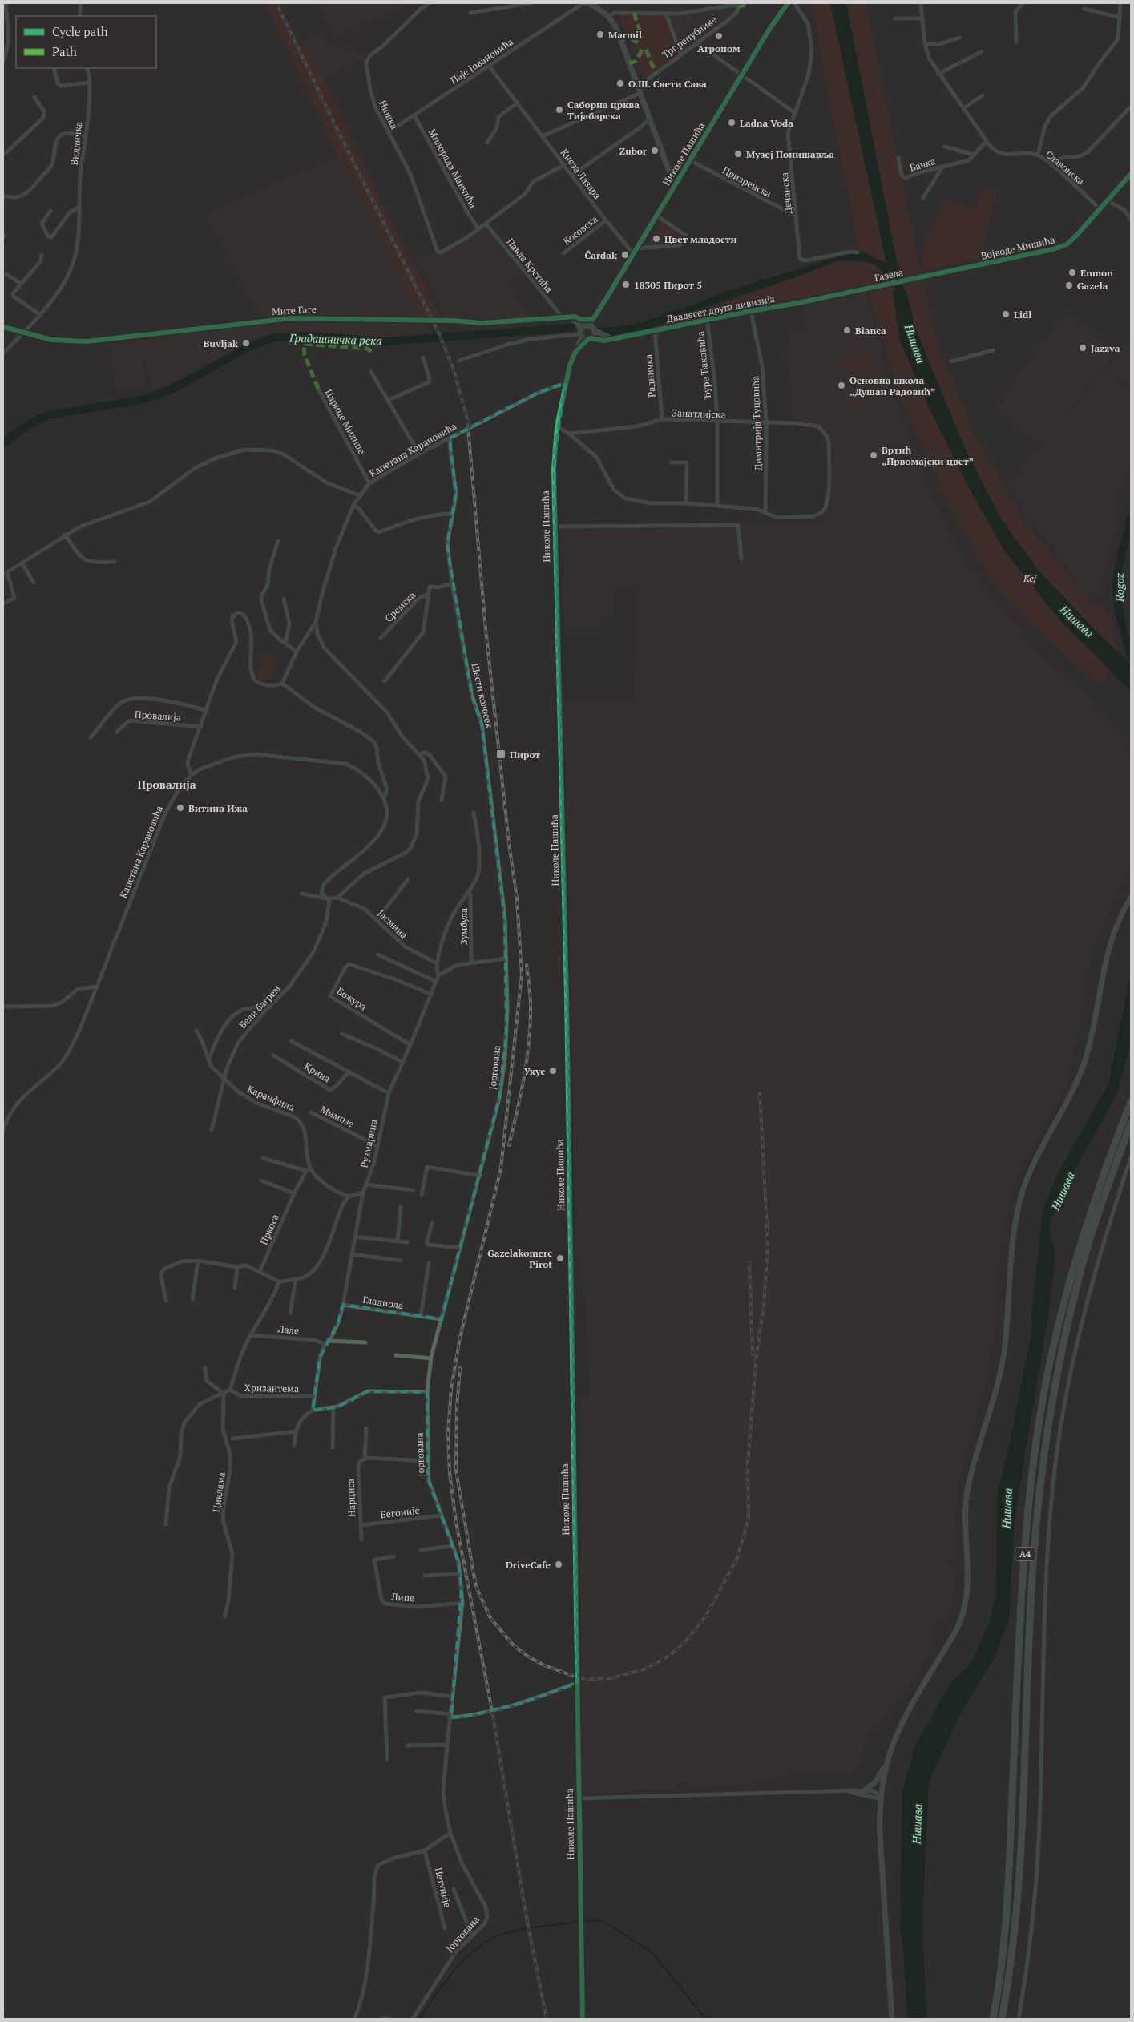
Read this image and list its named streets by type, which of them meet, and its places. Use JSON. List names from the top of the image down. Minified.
{"streets":{"highway":["A4"],"main road":["Николе Пашића","Војводе Мишића","Газела","Двадесет друга дивизија","Мите Гаге"],"street":["Трг републике","Паје Јовановића","Нишка","Видличка","Бачка","Славонска","Милорада Манчића","Кнеза Лазара","Призренска","Дечанска","Косовска","Павла Крстића","Ђуре Ђаковића","Радничка","Занатлијска","Царице Милице","Димитрија Туцовића","Капетана Карановића","Сремска","Шести колосек","Провалија","Јасмина","Зумбула","Божура","Бели багрем","Јоргована","Крина","Каранфила","Мимозе","Рузмарина","Пркоса","Гладиола","Лале","Хризантема","Циклама","Нарциса","Бегоније","Липе","Петуније"]},"crossings":[["Паје Јовановића","Нишка"],["Паје Јовановића","Милорада Манчића"],["Паје Јовановића","Кнеза Лазара"],["Нишка","Милорада Манчића"],["Видличка","Мите Гаге"],["Николе Пашића","Кнеза Лазара"],["Николе Пашића","Призренска"],["Николе Пашића","Двадесет друга дивизија"],["Николе Пашића","Мите Гаге"],["Николе Пашића","Капетана Карановића"],["Бачка","Славонска"],["Славонска","Војводе Мишића"],["Кнеза Лазара","Косовска"],["Призренска","Дечанска"],["Војводе Мишића","Газела"],["Павла Крстића","Мите Гаге"],["Газела","Двадесет друга дивизија"],["Двадесет друга дивизија","Мите Гаге"],["Двадесет друга дивизија","Ђуре Ђаковића"],["Двадесет друга дивизија","Радничка"],["Двадесет друга дивизија","Димитрија Туцовића"],["Ђуре Ђаковића","Занатлијска"],["Радничка","Занатлијска"],["Занатлијска","Димитрија Туцовића"],["Царице Милице","Капетана Карановића"],["Капетана Карановића","Шести колосек"],["Капетана Карановића","Бели багрем"],["Сремска","Шести колосек"],["Шести колосек","Јоргована"],["Божура","Рузмарина"],["Бели багрем","Каранфила"],["Јоргована","Гладиола"],["Јоргована","Бегоније"],["Јоргована","Липе"],["Крина","Рузмарина"],["Мимозе","Рузмарина"],["Нарциса","Бегоније"]],"districts":["Провалија"],"water":["Градашничка река","Нишава","Rogoz"],"parks":["Кеј"],"places":{"other":["Marmil","Агроном","О.Ш. Свети Сава","Саборна црква Тијабарска","Ladna Voda","Zubor","Музеј Понишавља","Цвет младости","Čardak","Enmon","18305 Пирот 5","Gazela","Lidl","Bianca","Buvljak","Jazzva","Основна школа „Душан Радовић”","Вртић „Првомајски цвет”","Витина Ижа","Укус","Gazelakomerc Pirot","DriveCafe"],"transit":["Пирот"]},"legend":["Cycle path","Path"]}
